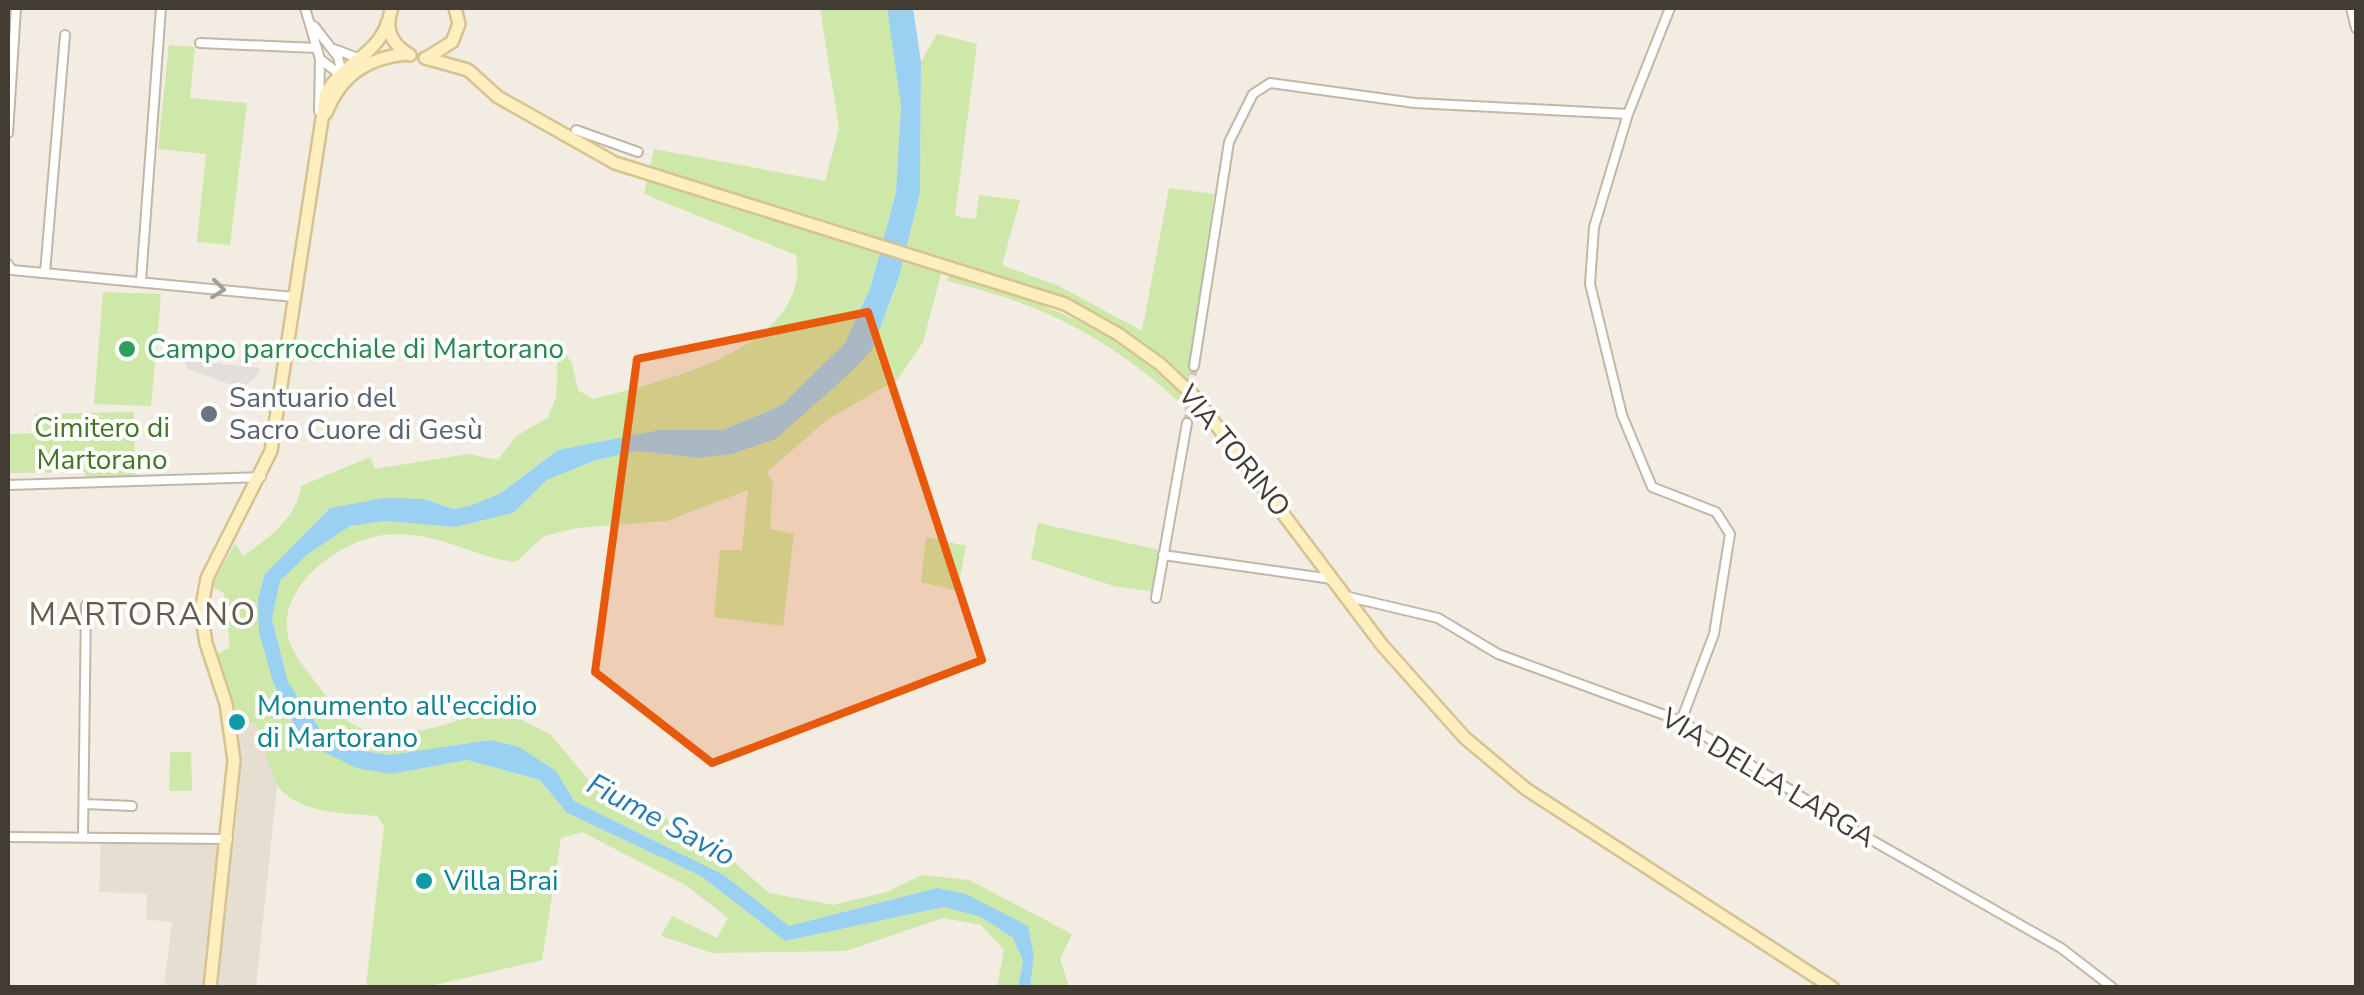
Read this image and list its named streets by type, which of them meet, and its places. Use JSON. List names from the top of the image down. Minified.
{"streets":{"main road":["VIA TORINO"],"street":["VIA DELLA LARGA"]},"crossings":[["VIA TORINO","VIA DELLA LARGA"]],"districts":["MARTORANO"],"water":["Fiume Savio"],"parks":["Cimitero di Martorano"],"places":["Campo parrocchiale di Martorano","Santuario del Sacro Cuore di Gesù","Monumento all'eccidio di Martorano","Villa Brai"]}
